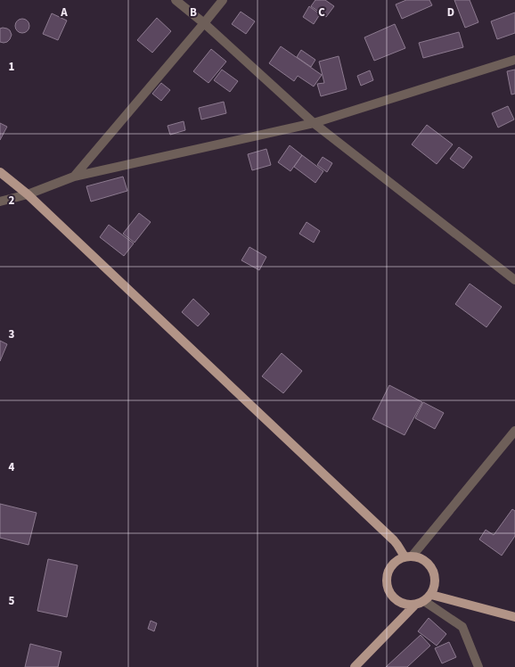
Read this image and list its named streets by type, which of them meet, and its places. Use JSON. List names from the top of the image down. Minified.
{"grid":{"columns":["A","B","C","D"],"rows":["1","2","3","4","5"]}}
